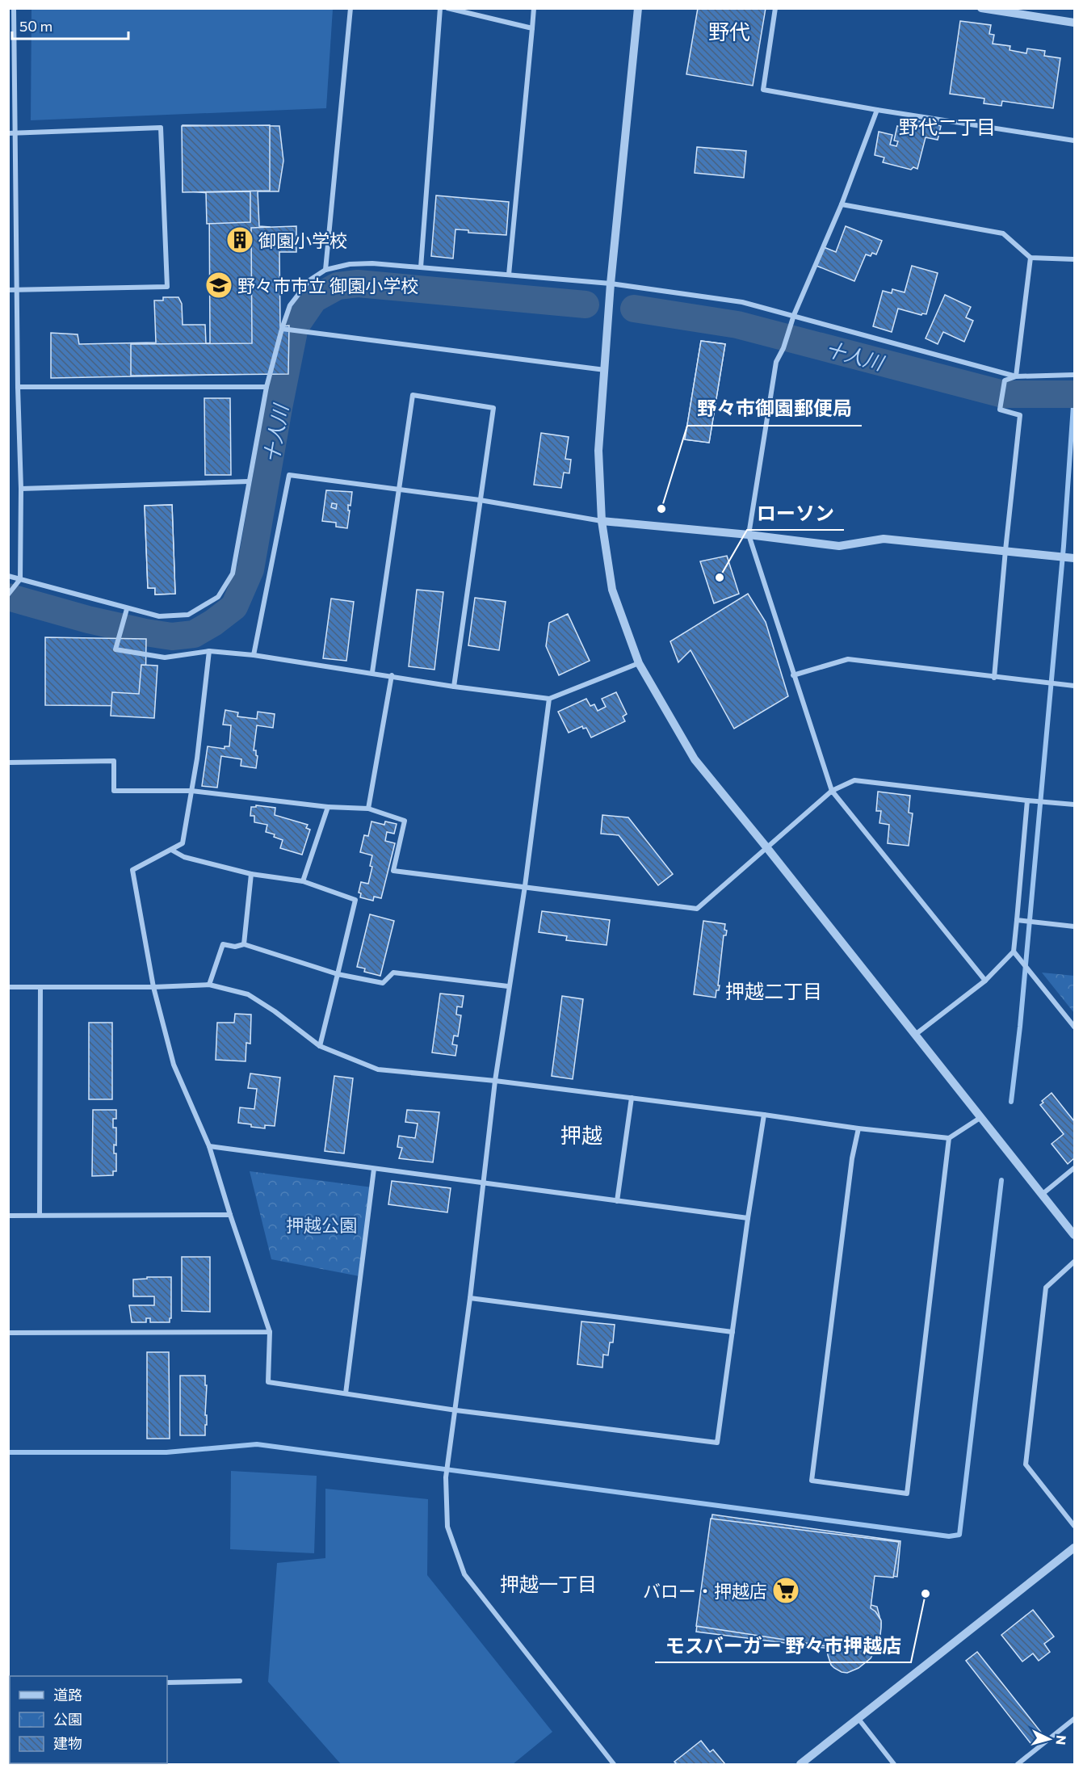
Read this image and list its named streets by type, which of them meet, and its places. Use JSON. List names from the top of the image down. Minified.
{"districts":["野代","野代二丁目","押越二丁目","押越","押越一丁目"],"water":["十人川"],"parks":["押越公園"],"places":{"building":["御園小学校"],"school or university":["野々市市立 御園小学校"],"other":["野々市御園郵便局","ローソン","モスバーガー 野々市押越店"],"supermarket":["バロー・押越店"]},"legend":["道路","公園","建物"],"scale_bar":"50 m","north":"right"}
